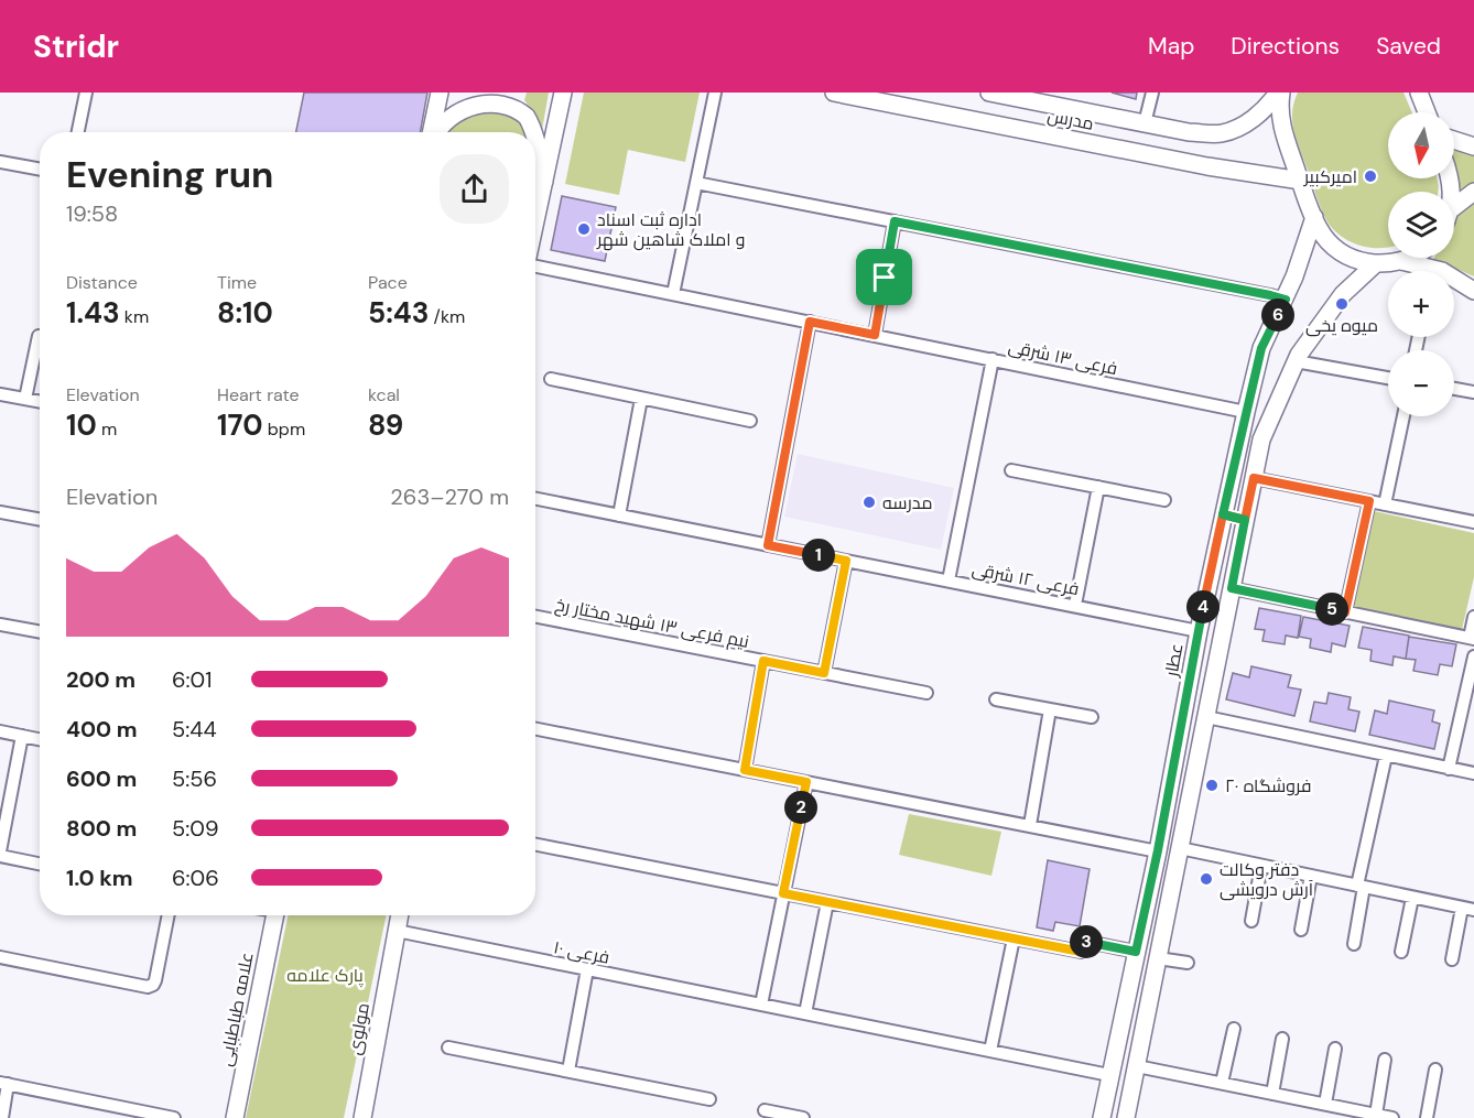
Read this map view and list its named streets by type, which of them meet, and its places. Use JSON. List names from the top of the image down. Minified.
{"streets":{"main road":["مدرس","عطار","علامه طباطبایی","مولوی"],"street":["فرعی ۱۳ شرقی","فرعی ۱۲ شرقی","نیم فرعی ۱۳ شهید مختار رخ","فرعی ۱۰"]},"crossings":[["فرعی ۱۳ شرقی","عطار"],["فرعی ۱۲ شرقی","عطار"],["عطار","فرعی ۱۰"],["فرعی ۱۰","مولوی"]],"parks":["پارک علامه"],"places":["امیرکبیر","اداره ثبت اسناد و املاک شاهین شهر","میوه یخی","مدرسه","فروشگاه ۲۰","دفتر وکالت آرش درویشی"],"north":"bottom","page":{"header":"Stridr","nav":["Map","Directions","Saved"],"map_buttons":["+","−"],"heading":["Evening run","19:58"],"stats":[["Distance","1.43 km"],["Time","8:10"],["Pace","5:43 /km"],["Elevation","10 m"],["Heart rate","170 bpm"],["kcal","89"]],"pins":["6","1","4","5","2","3"],"chart":["Elevation","263–270 m"],"list":[{"name":"200 m","note":"6:01"},{"name":"400 m","note":"5:44"},{"name":"600 m","note":"5:56"},{"name":"800 m","note":"5:09"},{"name":"1.0 km","note":"6:06"}]}}
